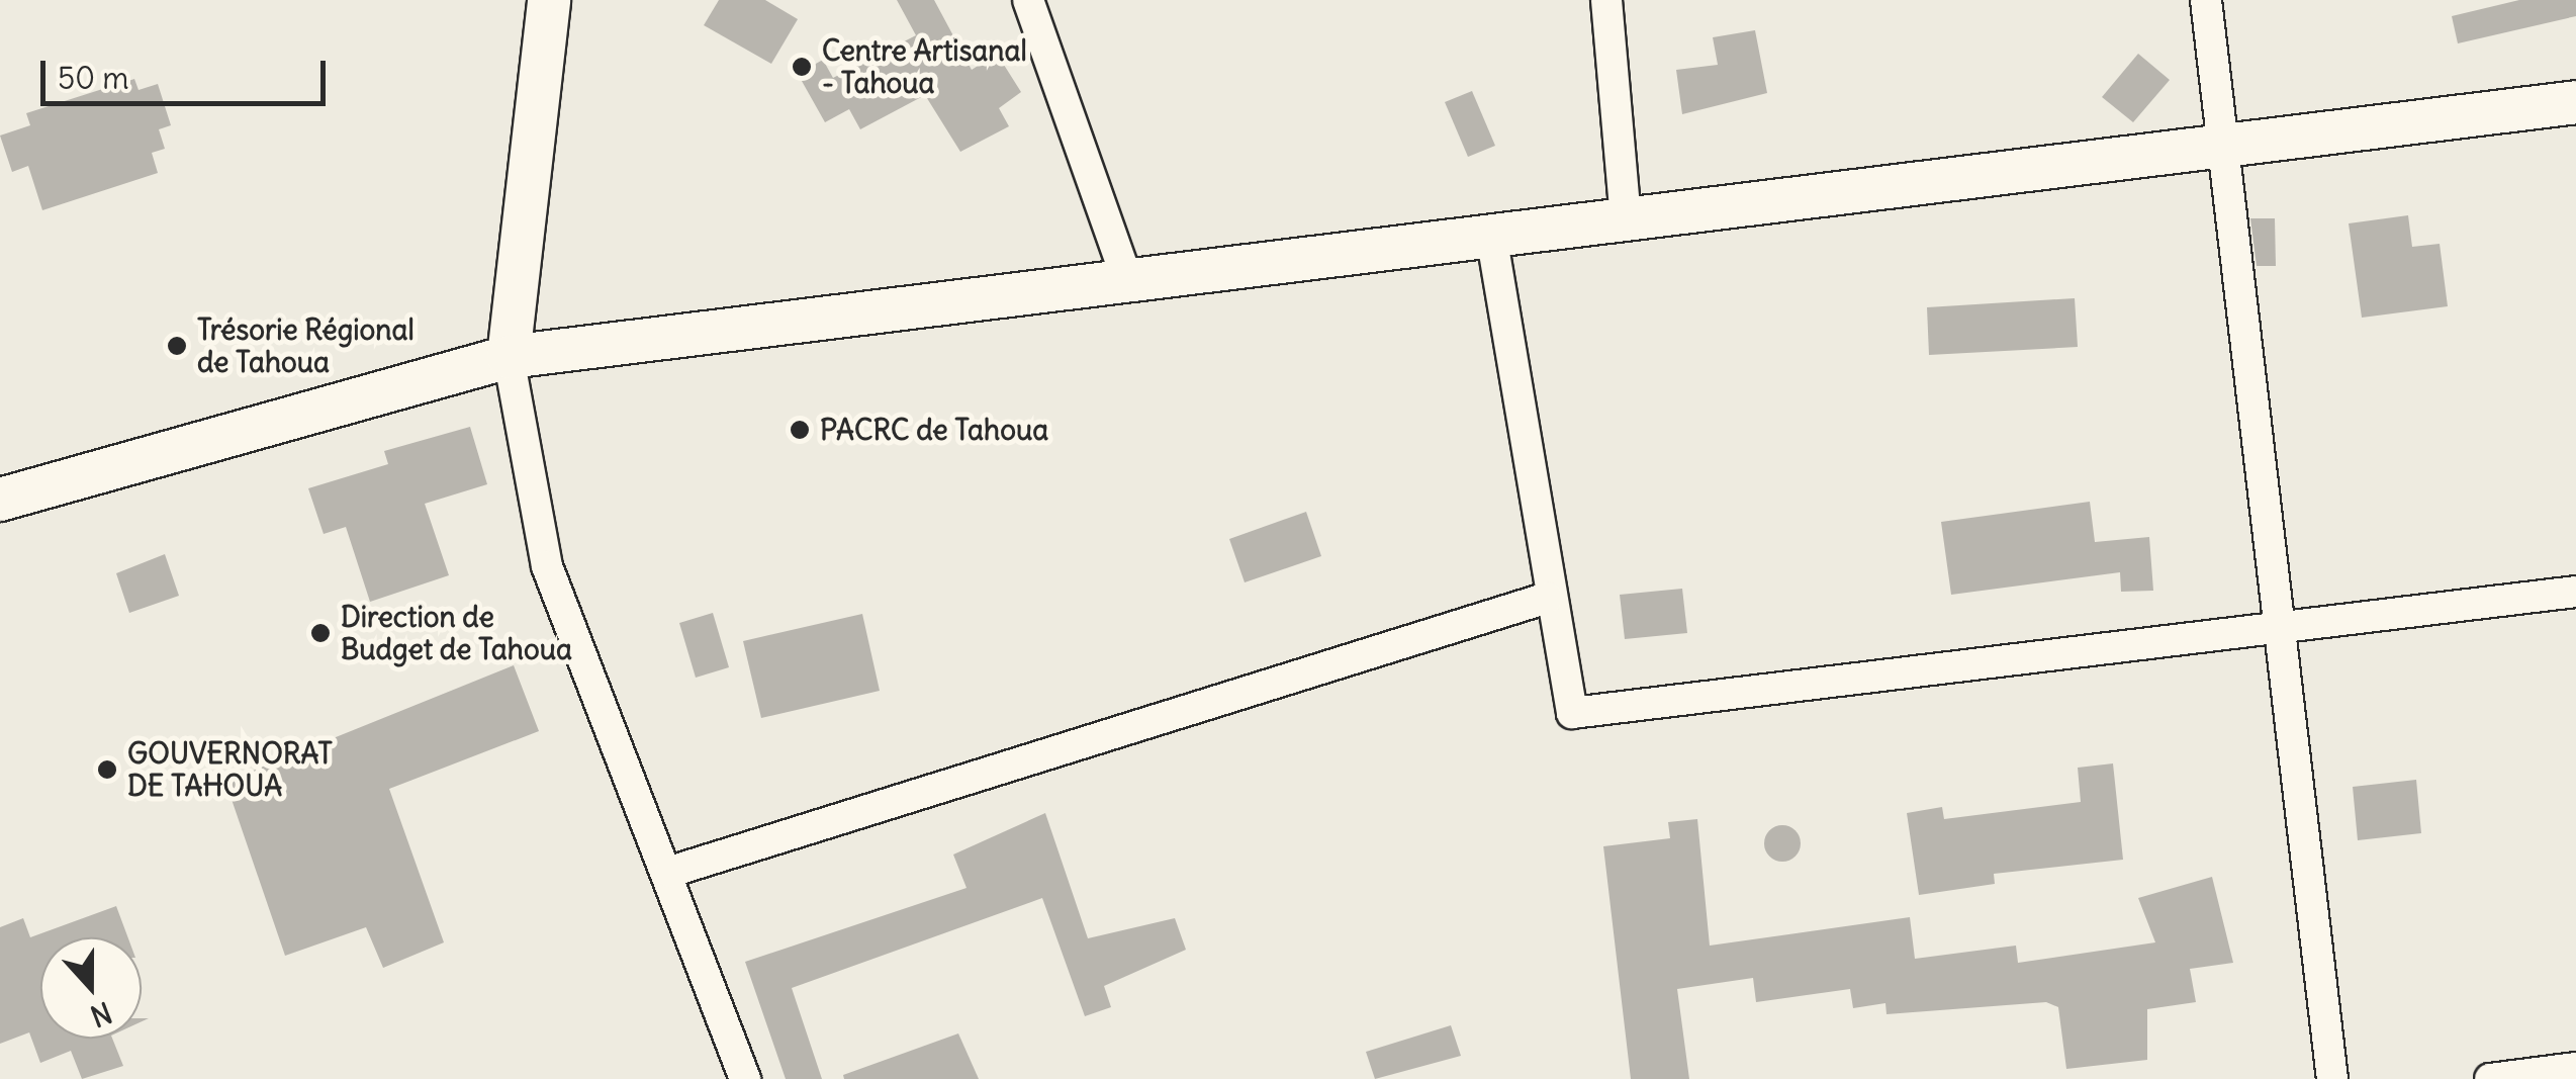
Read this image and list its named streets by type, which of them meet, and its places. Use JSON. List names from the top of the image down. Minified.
{"places":["Centre Artisanal - Tahoua","Trésorie Régional de Tahoua","PACRC de Tahoua","Direction de Budget de Tahoua","GOUVERNORAT DE TAHOUA"],"scale_bar":"50 m","north":"bottom"}
